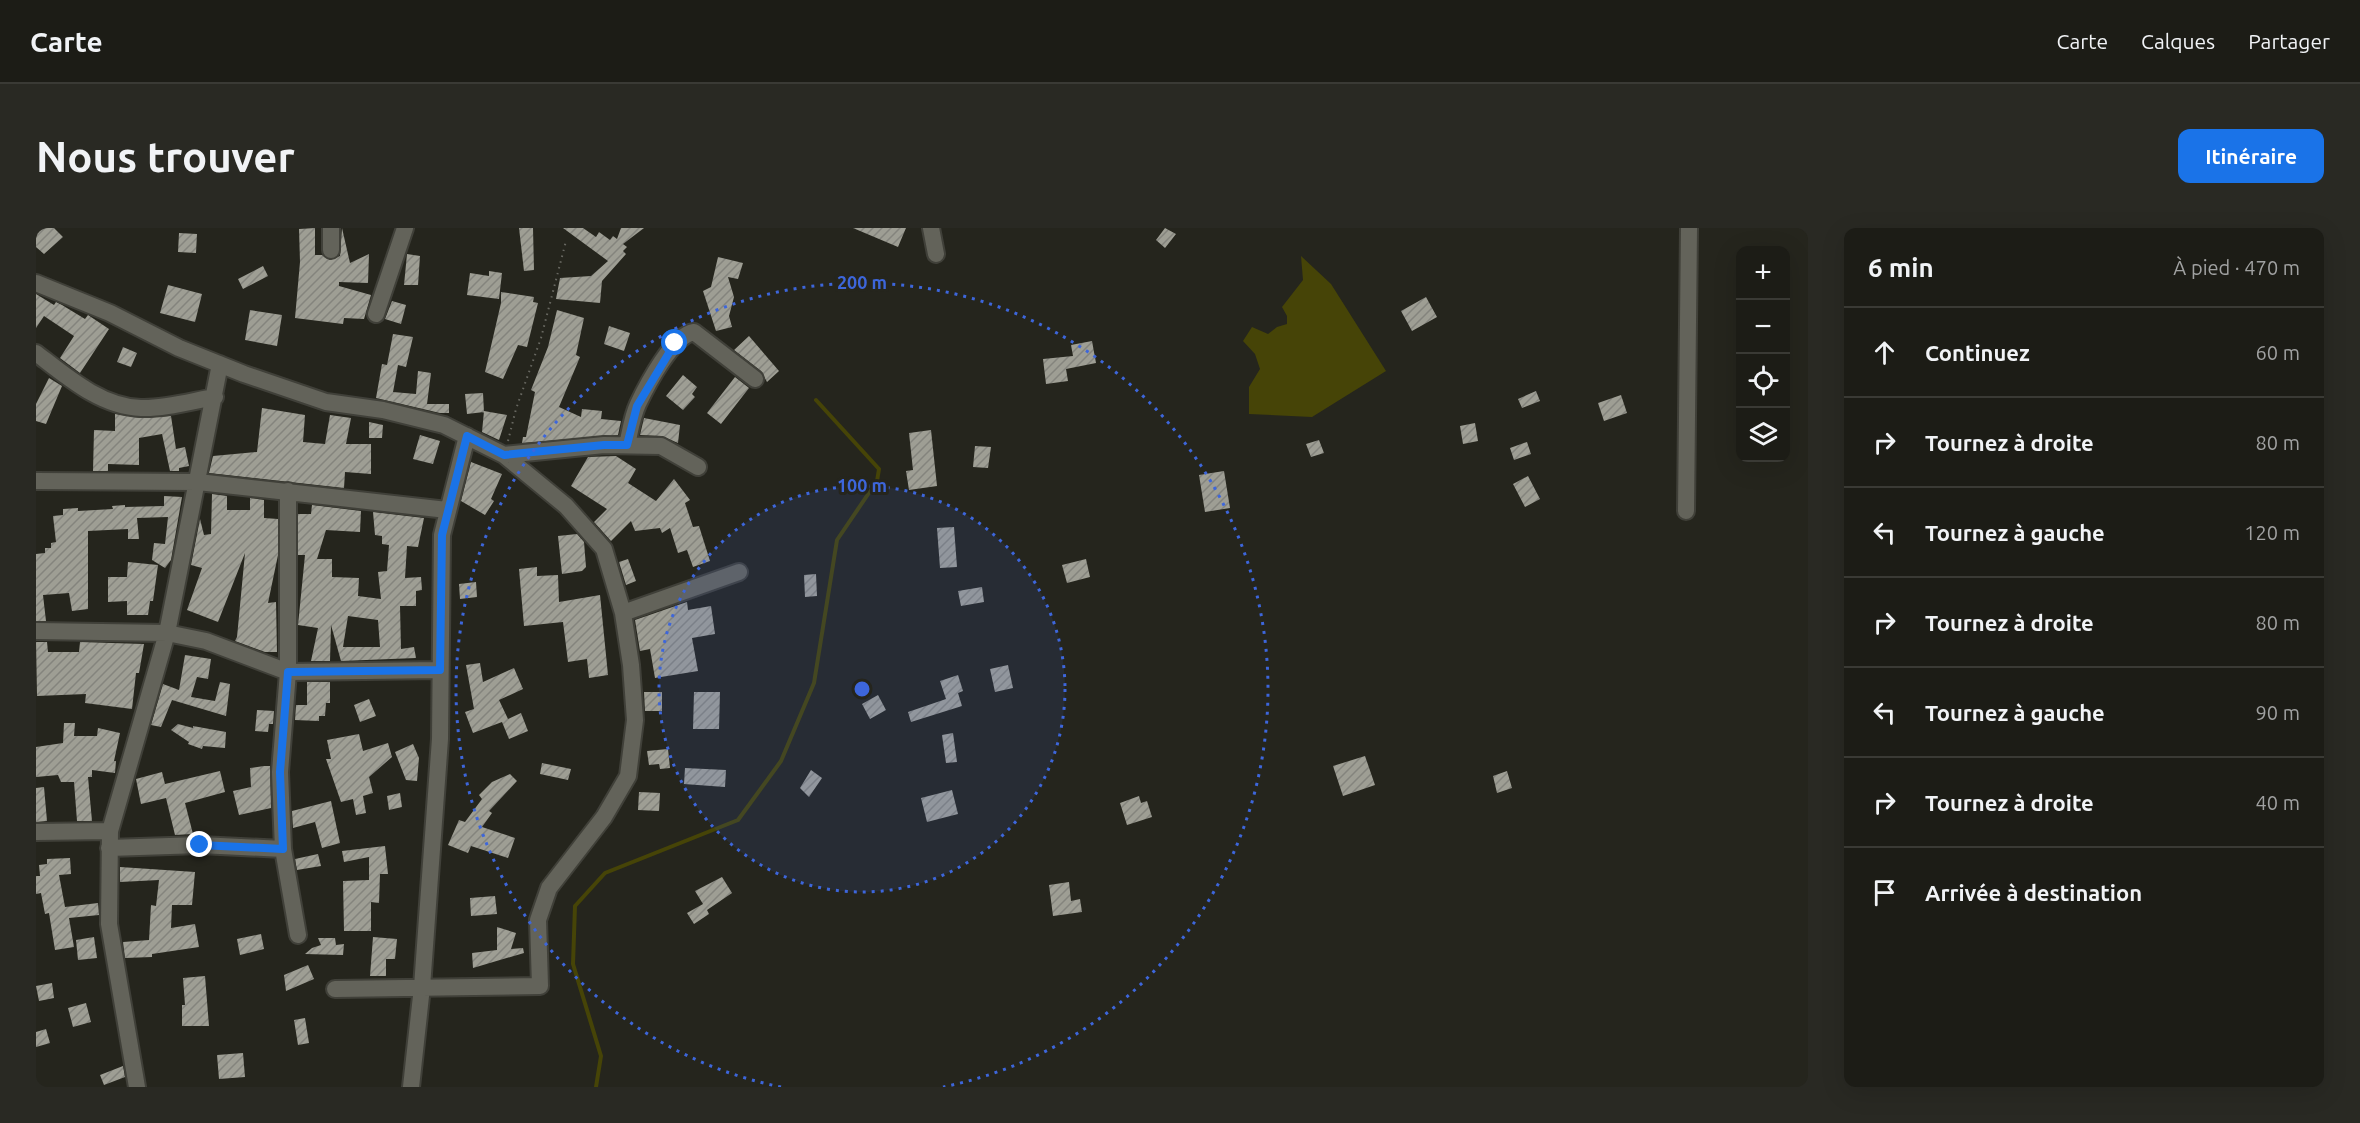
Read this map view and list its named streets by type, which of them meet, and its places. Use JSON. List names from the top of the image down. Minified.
{"page":{"header":"Carte","nav":["Carte","Calques","Partager"],"buttons":"Itinéraire","title":"Nous trouver","heading":["6 min","À pied · 470 m"],"map_buttons":["+","−"],"list":[["Continuez","60 m"],["Tournez à droite","80 m"],["Tournez à gauche","120 m"],["Tournez à droite","80 m"],["Tournez à gauche","90 m"],["Tournez à droite","40 m"],"Arrivée à destination"]},"rings":["200 m","100 m"]}
